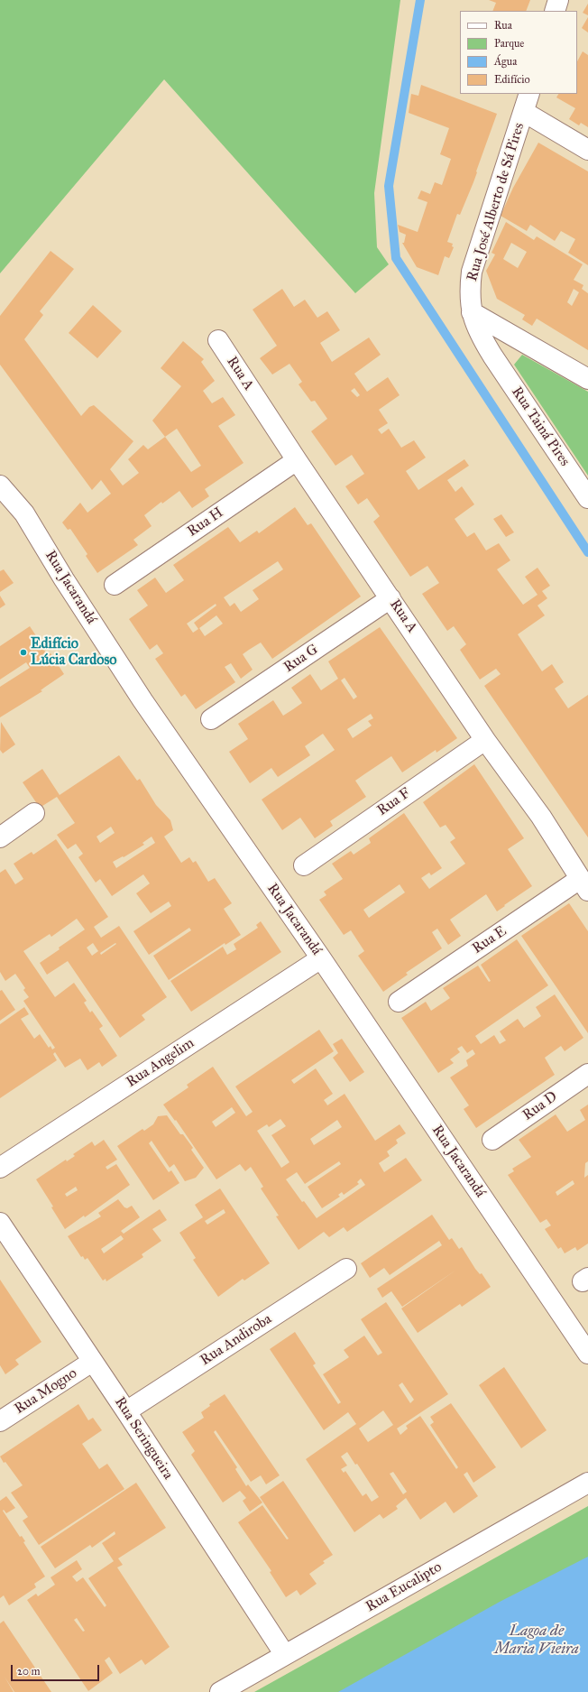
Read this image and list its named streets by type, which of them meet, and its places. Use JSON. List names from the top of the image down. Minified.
{"streets":{"street":["Rua José Alberto de Sá Pires","Rua A","Rua Tainá Pires","Rua H","Rua Jacarandá","Rua G","Rua F","Rua E","Rua Angelim","Rua D","Rua Andiroba","Rua Mogno","Rua Seringueira","Rua Eucalipto"]},"crossings":[["Rua José Alberto de Sá Pires","Rua Tainá Pires"],["Rua A","Rua H"],["Rua A","Rua G"],["Rua A","Rua F"],["Rua A","Rua E"],["Rua Jacarandá","Rua Angelim"],["Rua Andiroba","Rua Seringueira"],["Rua Mogno","Rua Seringueira"],["Rua Seringueira","Rua Eucalipto"]],"water":["Lagoa de Maria Vieira"],"places":["Edifício Lúcia Cardoso"],"legend":["Rua","Parque","Água","Edifício"],"scale_bar":"20 m"}
